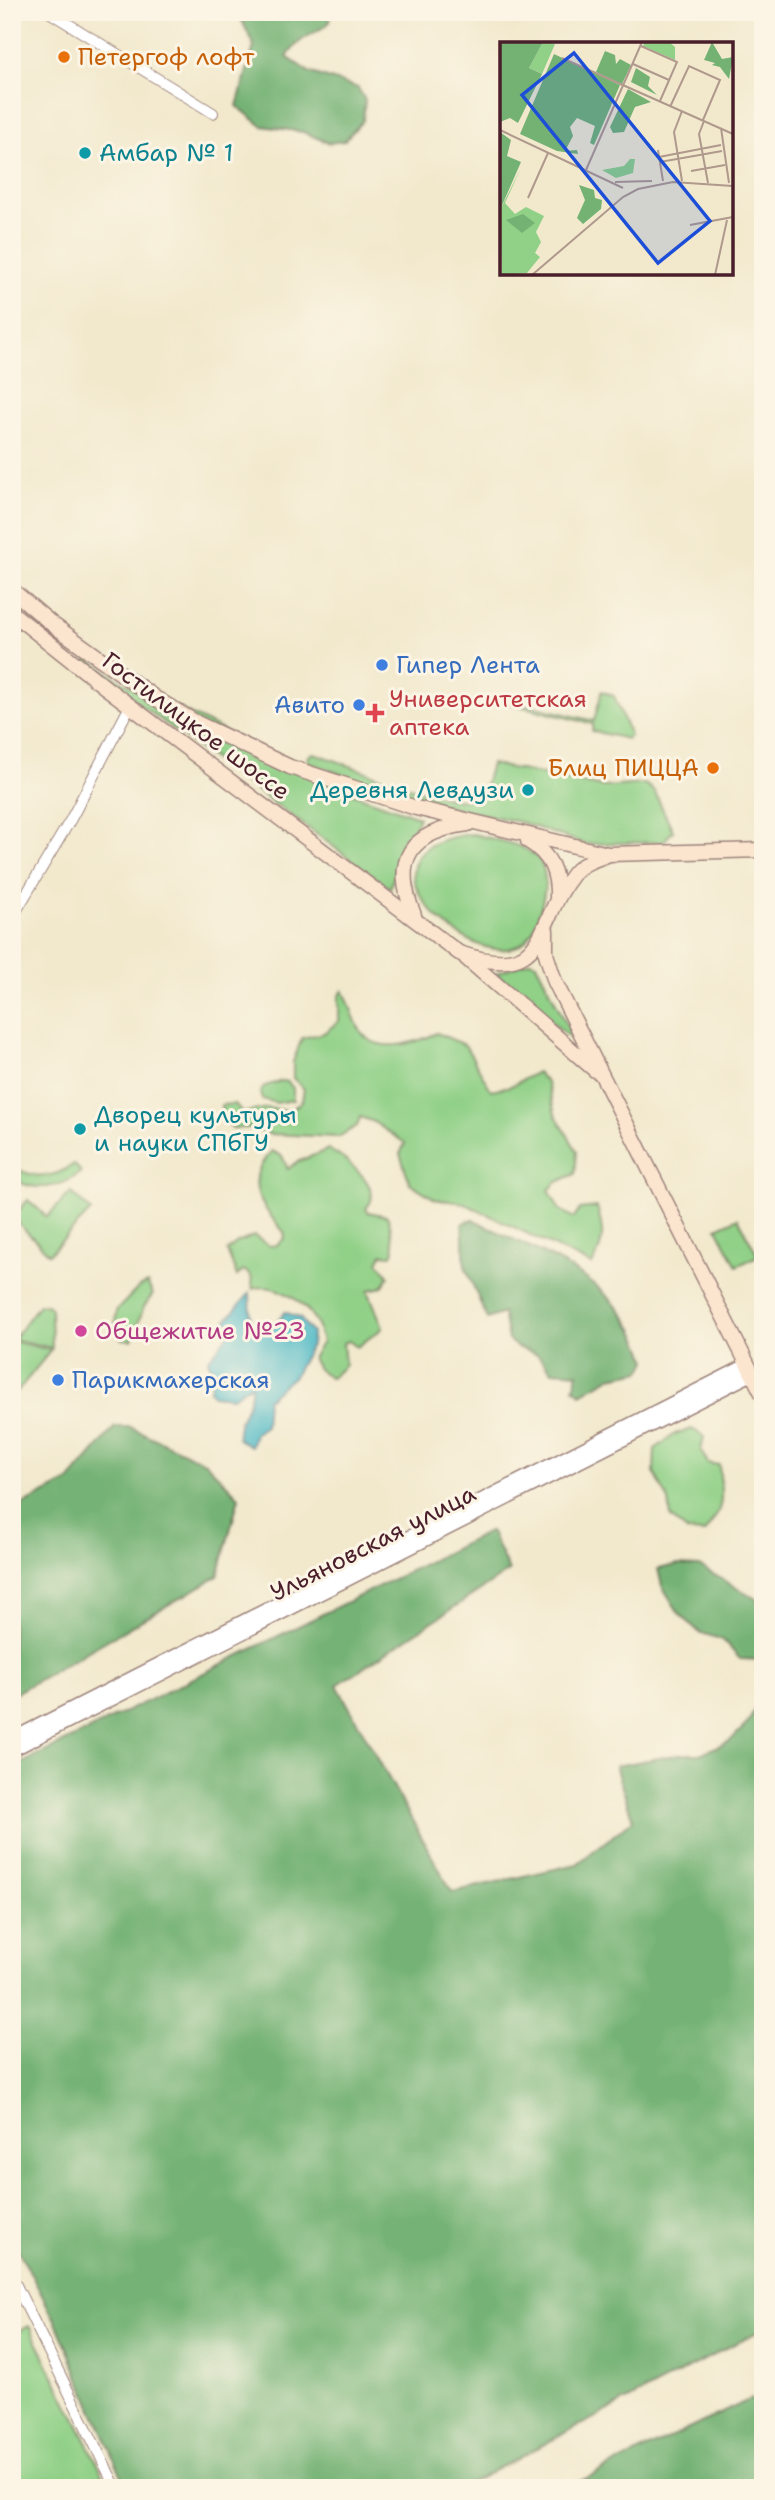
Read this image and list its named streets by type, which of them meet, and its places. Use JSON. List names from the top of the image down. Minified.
{"streets":{"main road":["Гостилицкое шоссе"],"street":["Ульяновская улица"]},"places":{"other":["Петергоф лофт","Амбар № 1","Гипер Лента","Авито","Блиц ПИЦЦА","Деревня Левдузи","Дворец культуры и науки СПбГУ","Общежитие №23","Парикмахерская"],"health":["Университетская аптека"]}}
